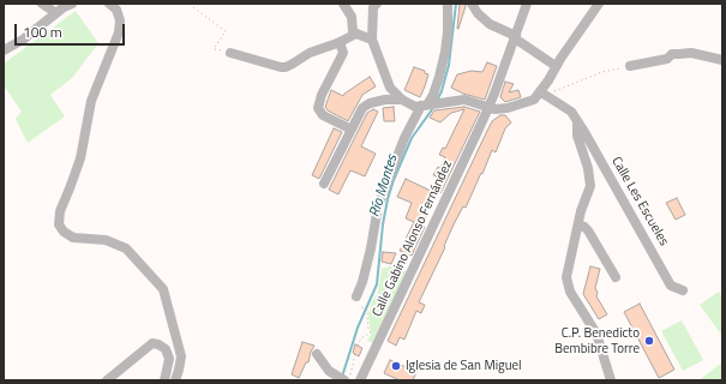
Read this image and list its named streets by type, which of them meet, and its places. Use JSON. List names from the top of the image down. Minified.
{"streets":{"street":["Calle Les Escueles","Calle Gabino Alonso Fernández"]},"water":["Río Montes"],"places":["C.P. Benedicto Bembibre Torre","Iglesia de San Miguel"],"scale_bar":"100 m"}
